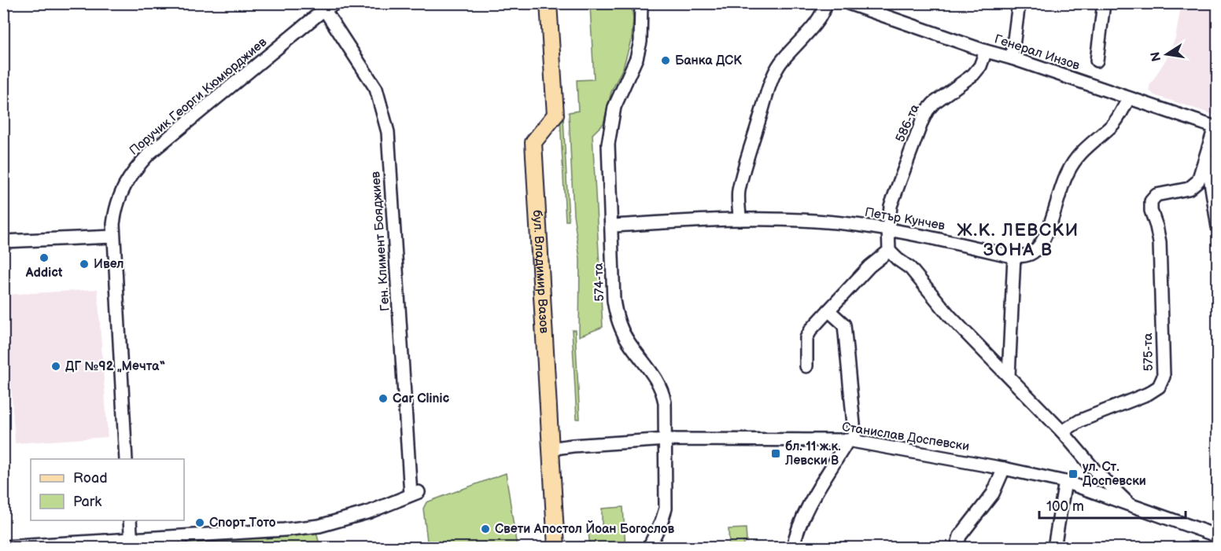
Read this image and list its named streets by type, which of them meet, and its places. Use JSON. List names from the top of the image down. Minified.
{"streets":{"main road":["бул. Владимир Вазов"],"street":["Генерал Инзов","Поручик Георги Кюмюрджиев","586-та","Петър Кунчев","Ген. Климент Бояджиев","574-та","575-та","Станислав Доспевски"]},"crossings":[["Генерал Инзов","586-та"],["Поручик Георги Кюмюрджиев","Ген. Климент Бояджиев"],["586-та","Петър Кунчев"],["Петър Кунчев","574-та"],["бул. Владимир Вазов","Станислав Доспевски"],["574-та","Станислав Доспевски"]],"districts":["Ж.К. ЛЕВСКИ ЗОНА В"],"places":{"other":["Банка ДСК","Addict","Ивел","ДГ №92 „Мечта“","Car Clinic","Спорт Тото","Свети Апостол Йоан Богослов"],"transit":["бл. 11 ж.к. Левски В","ул. Ст. Доспевски"]},"legend":["Road","Park"],"scale_bar":"100 m","north":"left"}
